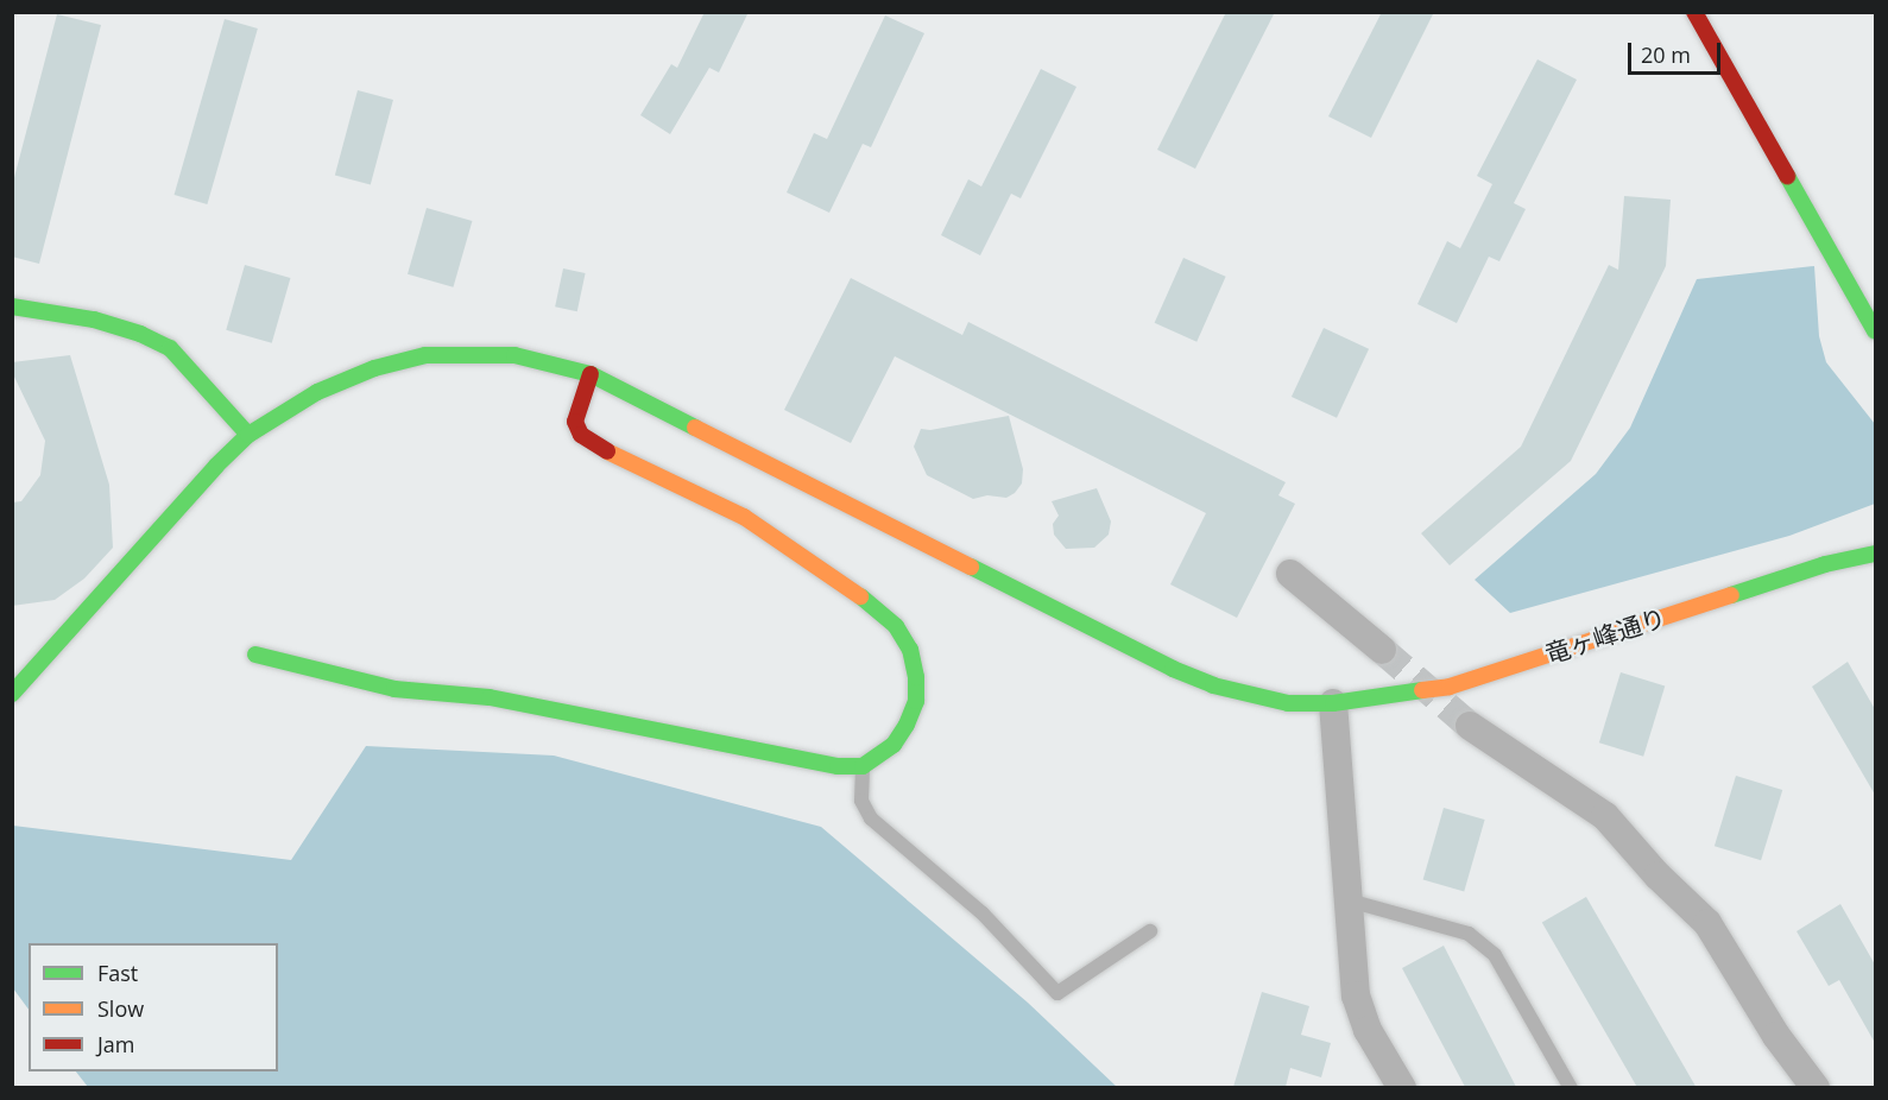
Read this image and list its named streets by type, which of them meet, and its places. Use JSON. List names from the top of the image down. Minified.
{"streets":{"street":["竜ヶ峰通り"]},"legend":["Fast","Slow","Jam"],"scale_bar":"20 m"}
